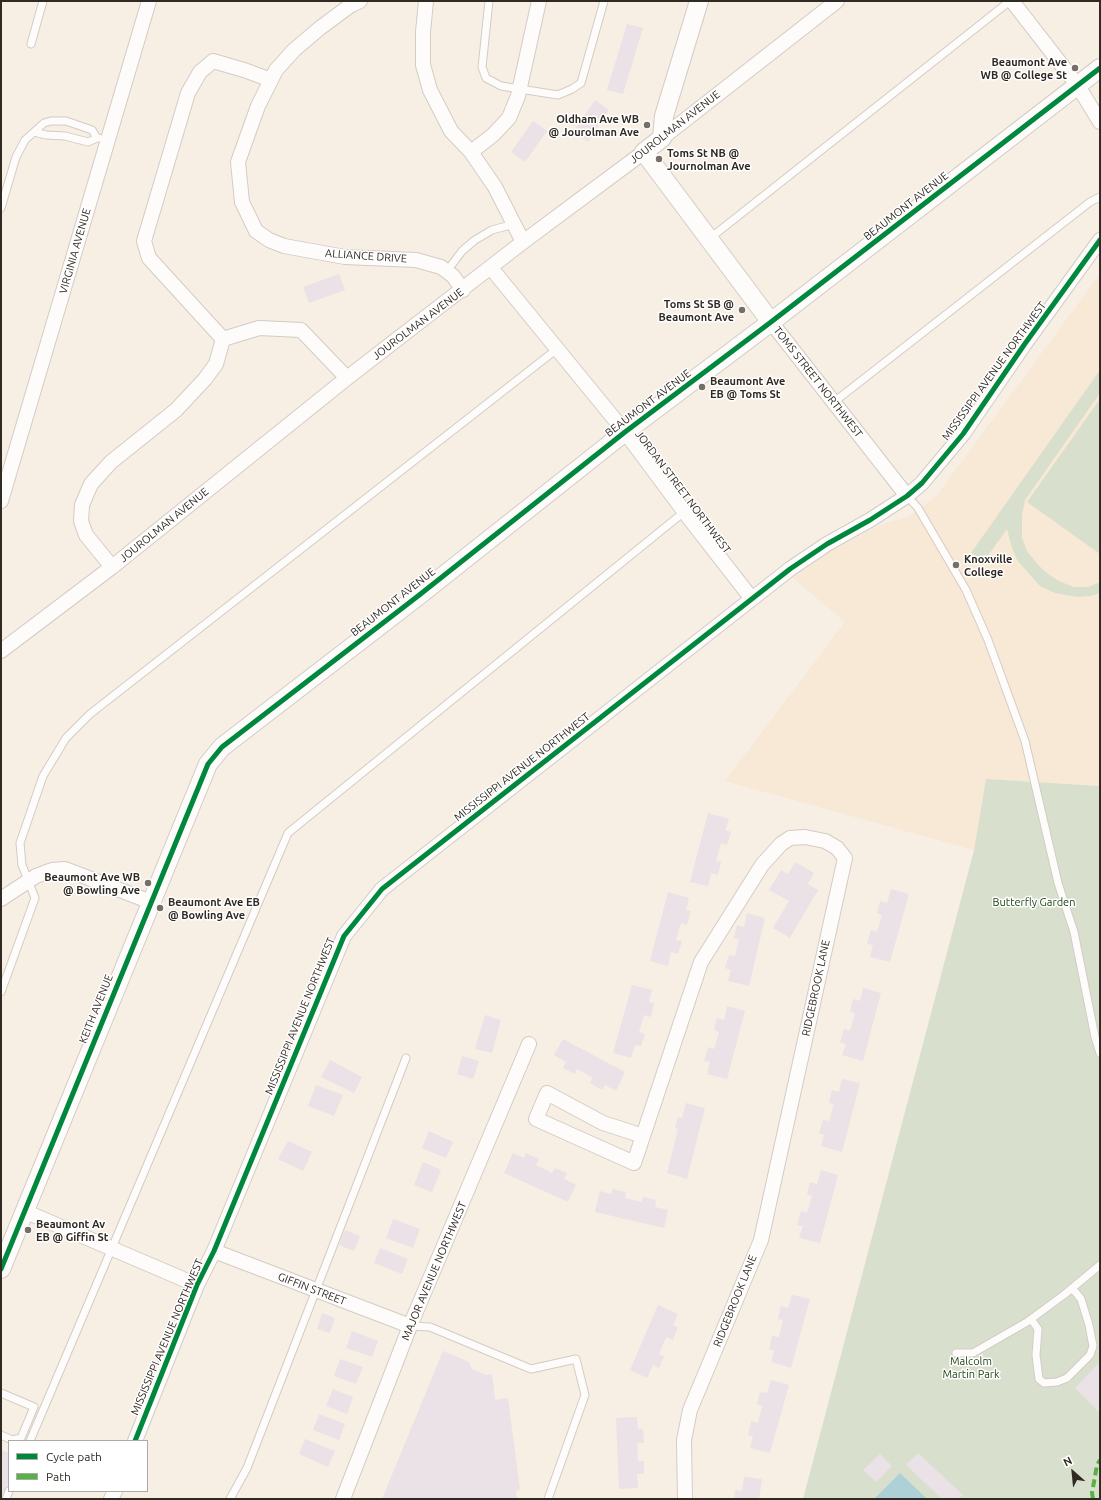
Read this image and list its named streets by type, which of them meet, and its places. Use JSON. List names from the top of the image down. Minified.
{"streets":{"street":["JOUROLMAN AVENUE","BEAUMONT AVENUE","VIRGINIA AVENUE","ALLIANCE DRIVE","MISSISSIPPI AVENUE NORTHWEST","TOMS STREET NORTHWEST","JORDAN STREET NORTHWEST","RIDGEBROOK LANE","KEITH AVENUE","MAJOR AVENUE NORTHWEST","GIFFIN STREET"]},"crossings":[["JOUROLMAN AVENUE","ALLIANCE DRIVE"],["JOUROLMAN AVENUE","TOMS STREET NORTHWEST"],["JOUROLMAN AVENUE","JORDAN STREET NORTHWEST"],["BEAUMONT AVENUE","TOMS STREET NORTHWEST"],["BEAUMONT AVENUE","JORDAN STREET NORTHWEST"],["BEAUMONT AVENUE","KEITH AVENUE"],["MISSISSIPPI AVENUE NORTHWEST","TOMS STREET NORTHWEST"],["MISSISSIPPI AVENUE NORTHWEST","JORDAN STREET NORTHWEST"],["MISSISSIPPI AVENUE NORTHWEST","GIFFIN STREET"],["MAJOR AVENUE NORTHWEST","GIFFIN STREET"]],"parks":["Butterfly Garden","Malcolm Martin Park"],"places":["Beaumont Ave WB @ College St","Oldham Ave WB @ Jourolman Ave","Toms St NB @ Journolman Ave","Toms St SB @ Beaumont Ave","Beaumont Ave EB @ Toms St","Knoxville College","Beaumont Ave WB @ Bowling Ave","Beaumont Ave EB @ Bowling Ave","Beaumont Av EB @ Giffin St"],"legend":["Cycle path","Path"],"north":"top left"}
